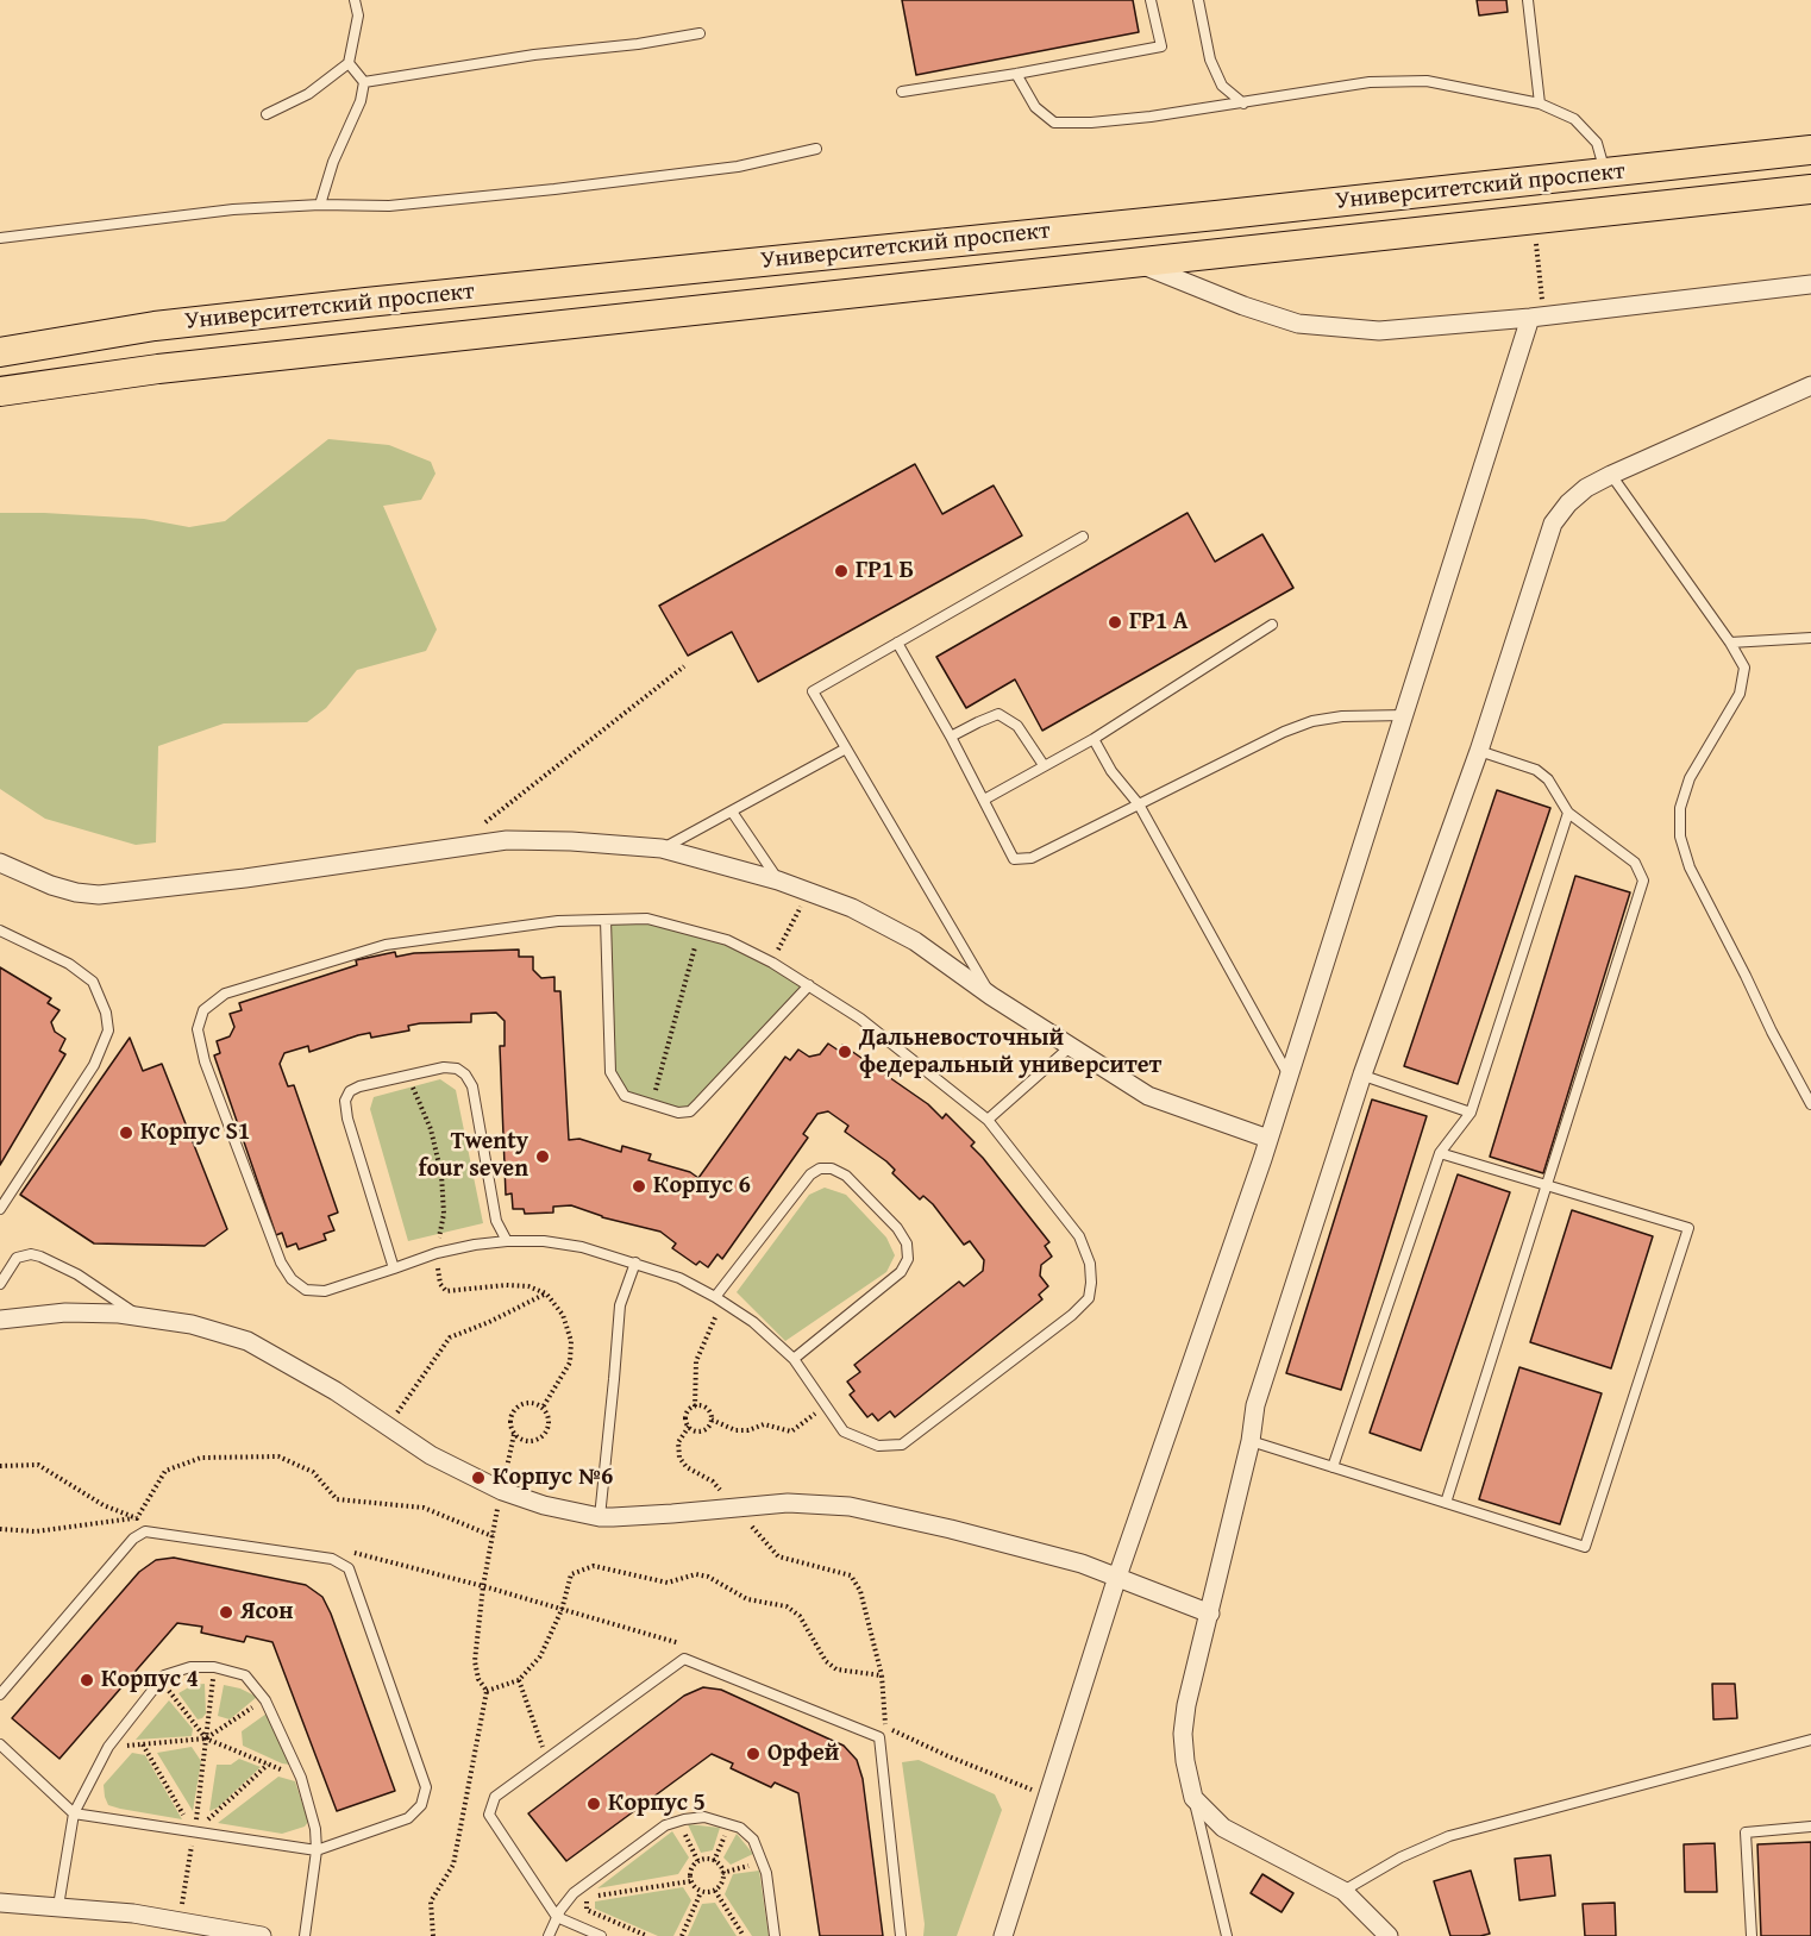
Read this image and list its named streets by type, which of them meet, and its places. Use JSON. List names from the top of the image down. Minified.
{"streets":{"main road":["Университетский проспект"]},"places":["ГР1 Б","ГР1 А","Дальневосточный федеральный университет","Корпус S1","Twenty four seven","Корпус 6","Корпус №6","Ясон","Корпус 4","Орфей","Корпус 5"]}
